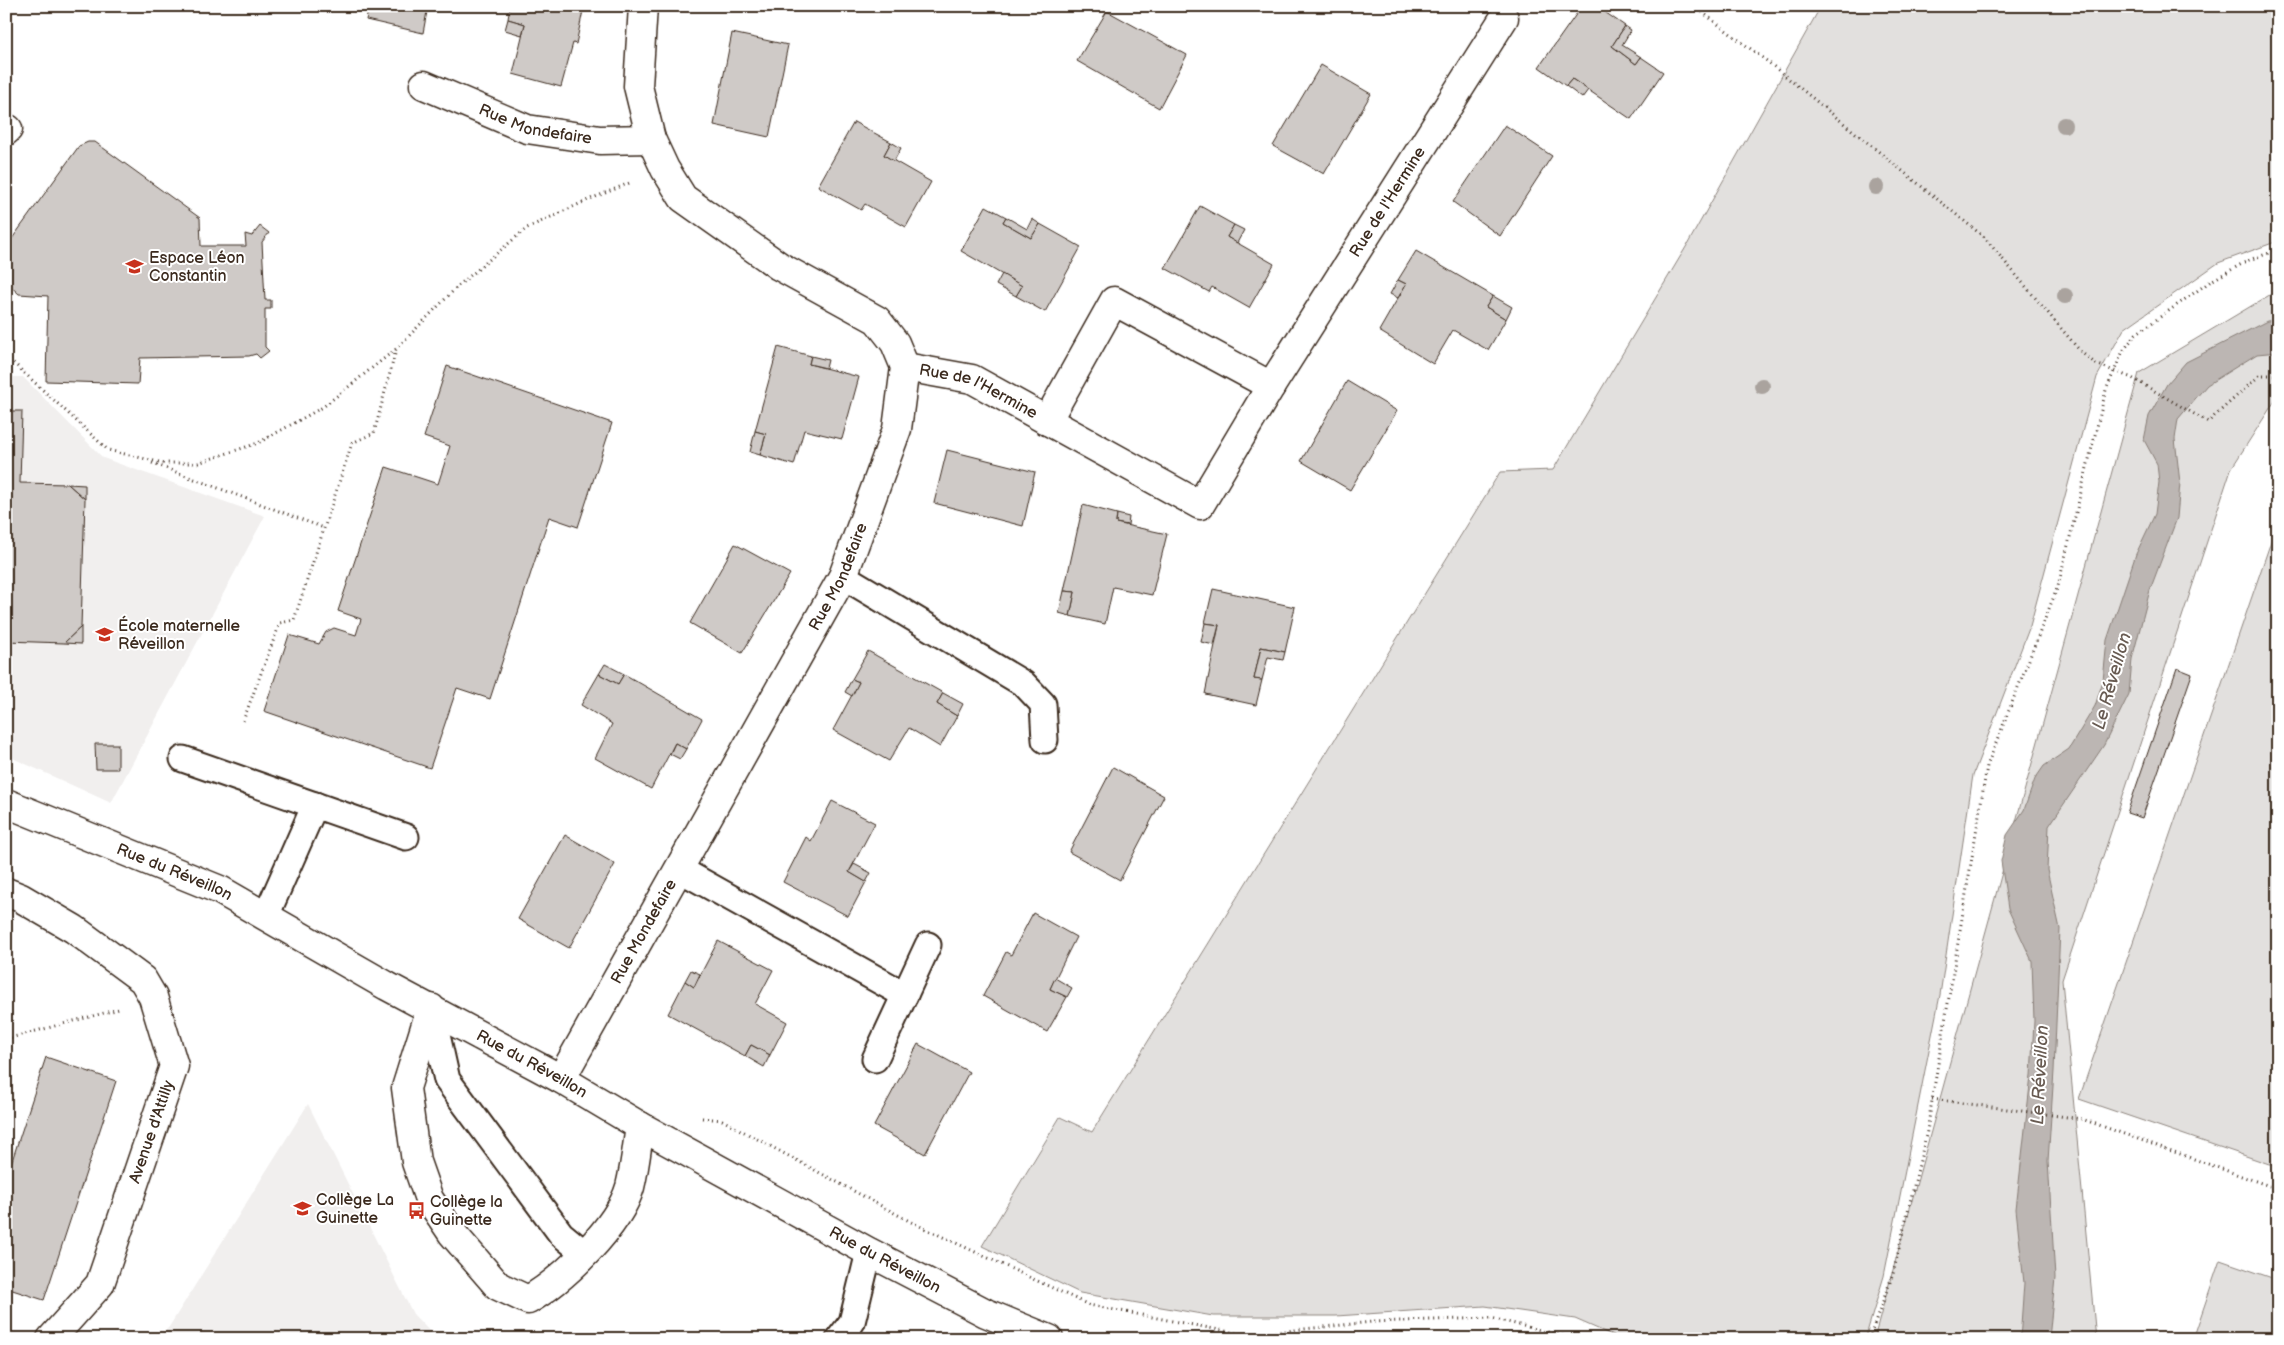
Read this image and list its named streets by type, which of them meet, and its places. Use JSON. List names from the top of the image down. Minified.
{"streets":{"street":["Rue Mondefaire","Rue de l'Hermine","Rue du Réveillon","Avenue d'Attilly"]},"crossings":[["Rue Mondefaire","Rue de l'Hermine"],["Rue Mondefaire","Rue du Réveillon"]],"water":["Le Réveillon"],"places":{"school or university":["Espace Léon Constantin","École maternelle Réveillon","Collège La Guinette"],"bus stop":["Collège la Guinette"]}}
